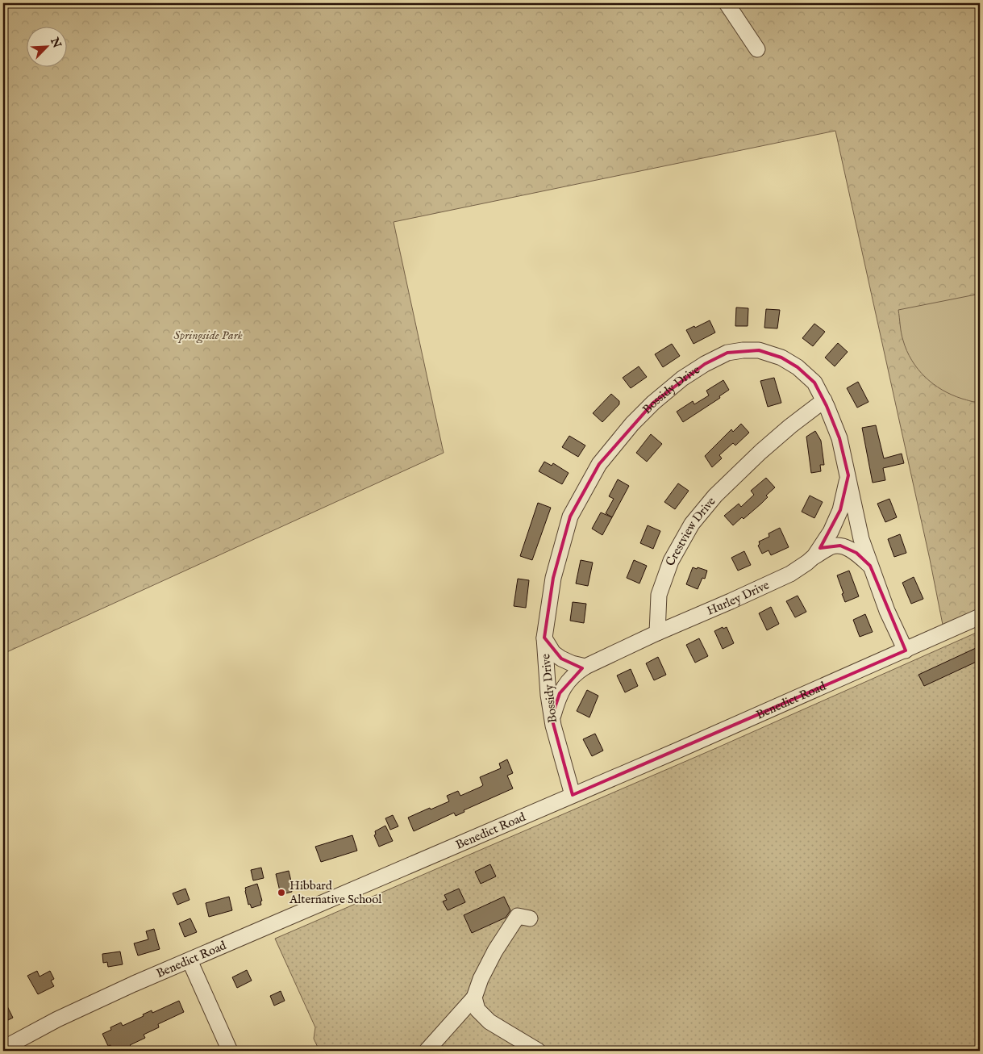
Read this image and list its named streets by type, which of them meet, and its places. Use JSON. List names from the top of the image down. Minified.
{"streets":{"street":["Bossidy Drive","Crestview Drive","Hurley Drive","Benedict Road"]},"crossings":[["Bossidy Drive","Crestview Drive"],["Bossidy Drive","Hurley Drive"],["Bossidy Drive","Benedict Road"],["Crestview Drive","Hurley Drive"]],"parks":["Springside Park"],"places":["Hibbard Alternative School"],"north":"top right"}
